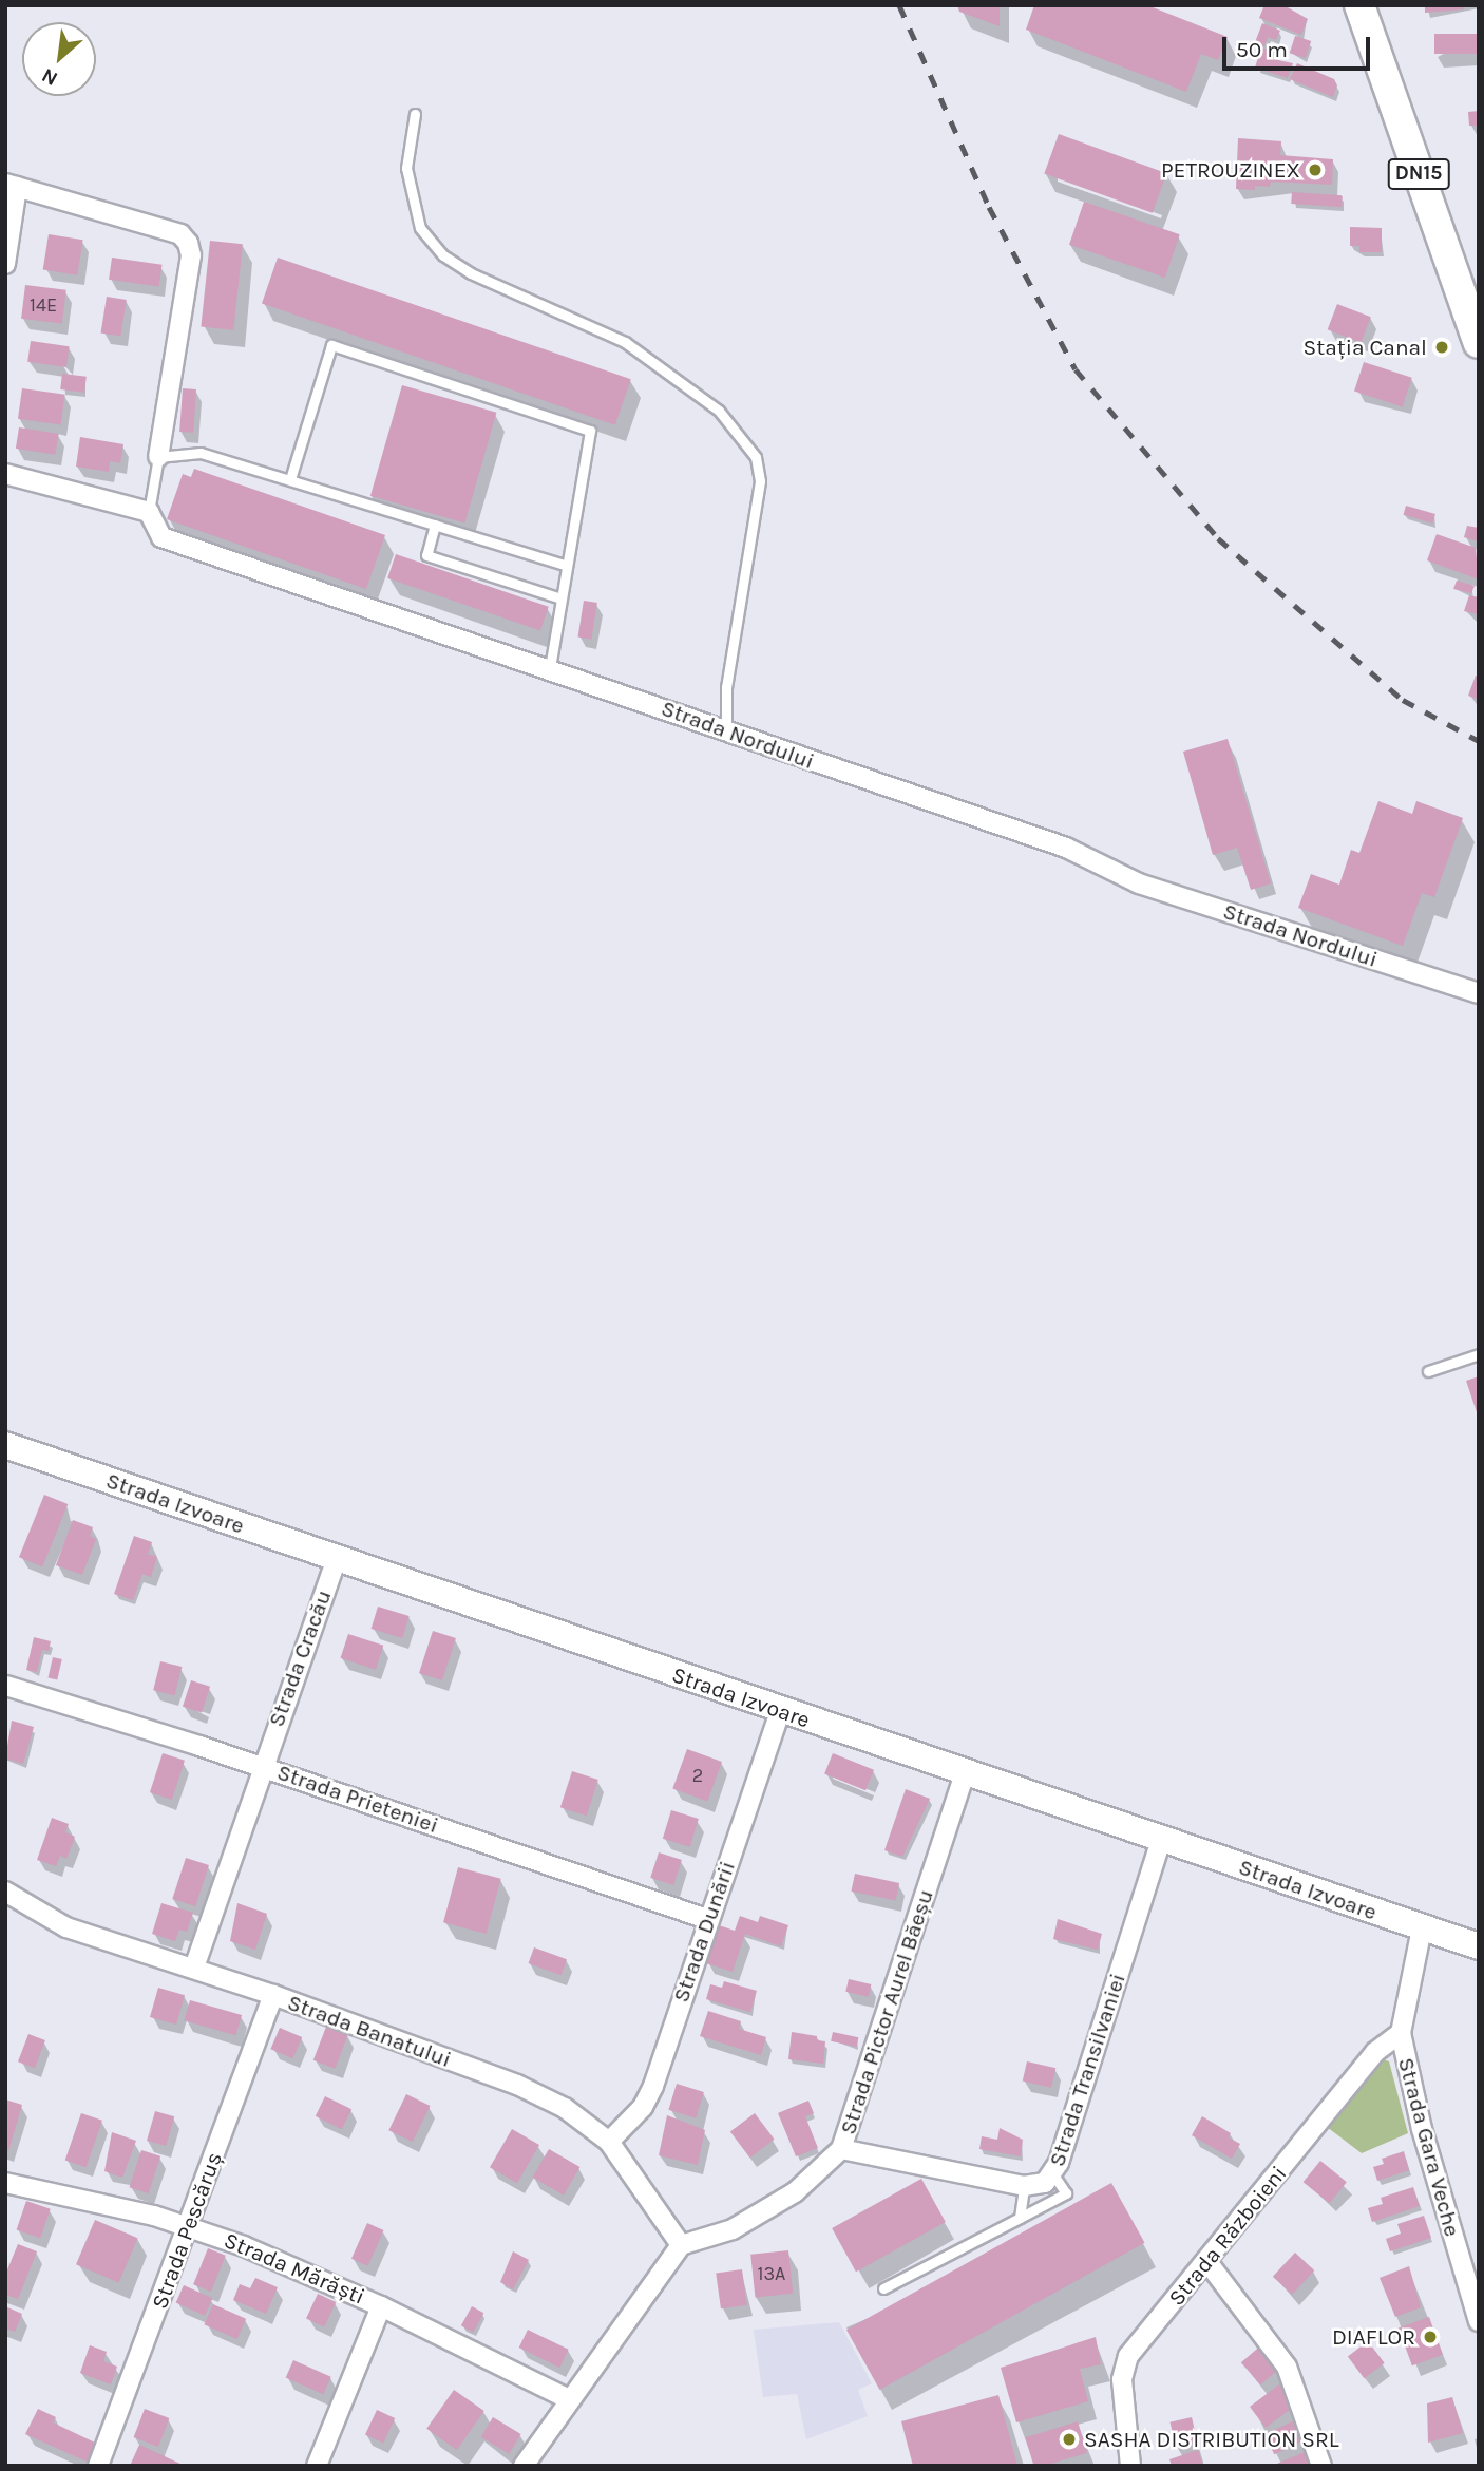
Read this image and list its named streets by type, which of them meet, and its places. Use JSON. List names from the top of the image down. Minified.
{"streets":{"main road":["DN15","Strada Izvoare"],"street":["Strada Nordului","Strada Cracău","Strada Prieteniei","Strada Dunării","Strada Pictor Aurel Băeșu","Strada Banatului","Strada Transilvaniei","Strada Gara Veche","Strada Pescăruș","Strada Războieni","Strada Mărăști"]},"crossings":[["Strada Izvoare","Strada Cracău"],["Strada Izvoare","Strada Dunării"],["Strada Izvoare","Strada Pictor Aurel Băeșu"],["Strada Izvoare","Strada Transilvaniei"],["Strada Izvoare","Strada Gara Veche"],["Strada Cracău","Strada Prieteniei"],["Strada Cracău","Strada Banatului"],["Strada Prieteniei","Strada Dunării"],["Strada Dunării","Strada Banatului"],["Strada Pictor Aurel Băeșu","Strada Banatului"],["Strada Pictor Aurel Băeșu","Strada Transilvaniei"],["Strada Banatului","Strada Pescăruș"],["Strada Gara Veche","Strada Războieni"],["Strada Pescăruș","Strada Mărăști"]],"places":["PETROUZINEX","Stația Canal","DIAFLOR","SASHA DISTRIBUTION SRL"],"house_numbers":["14E","2","13A"],"scale_bar":"50 m","north":"bottom left"}
